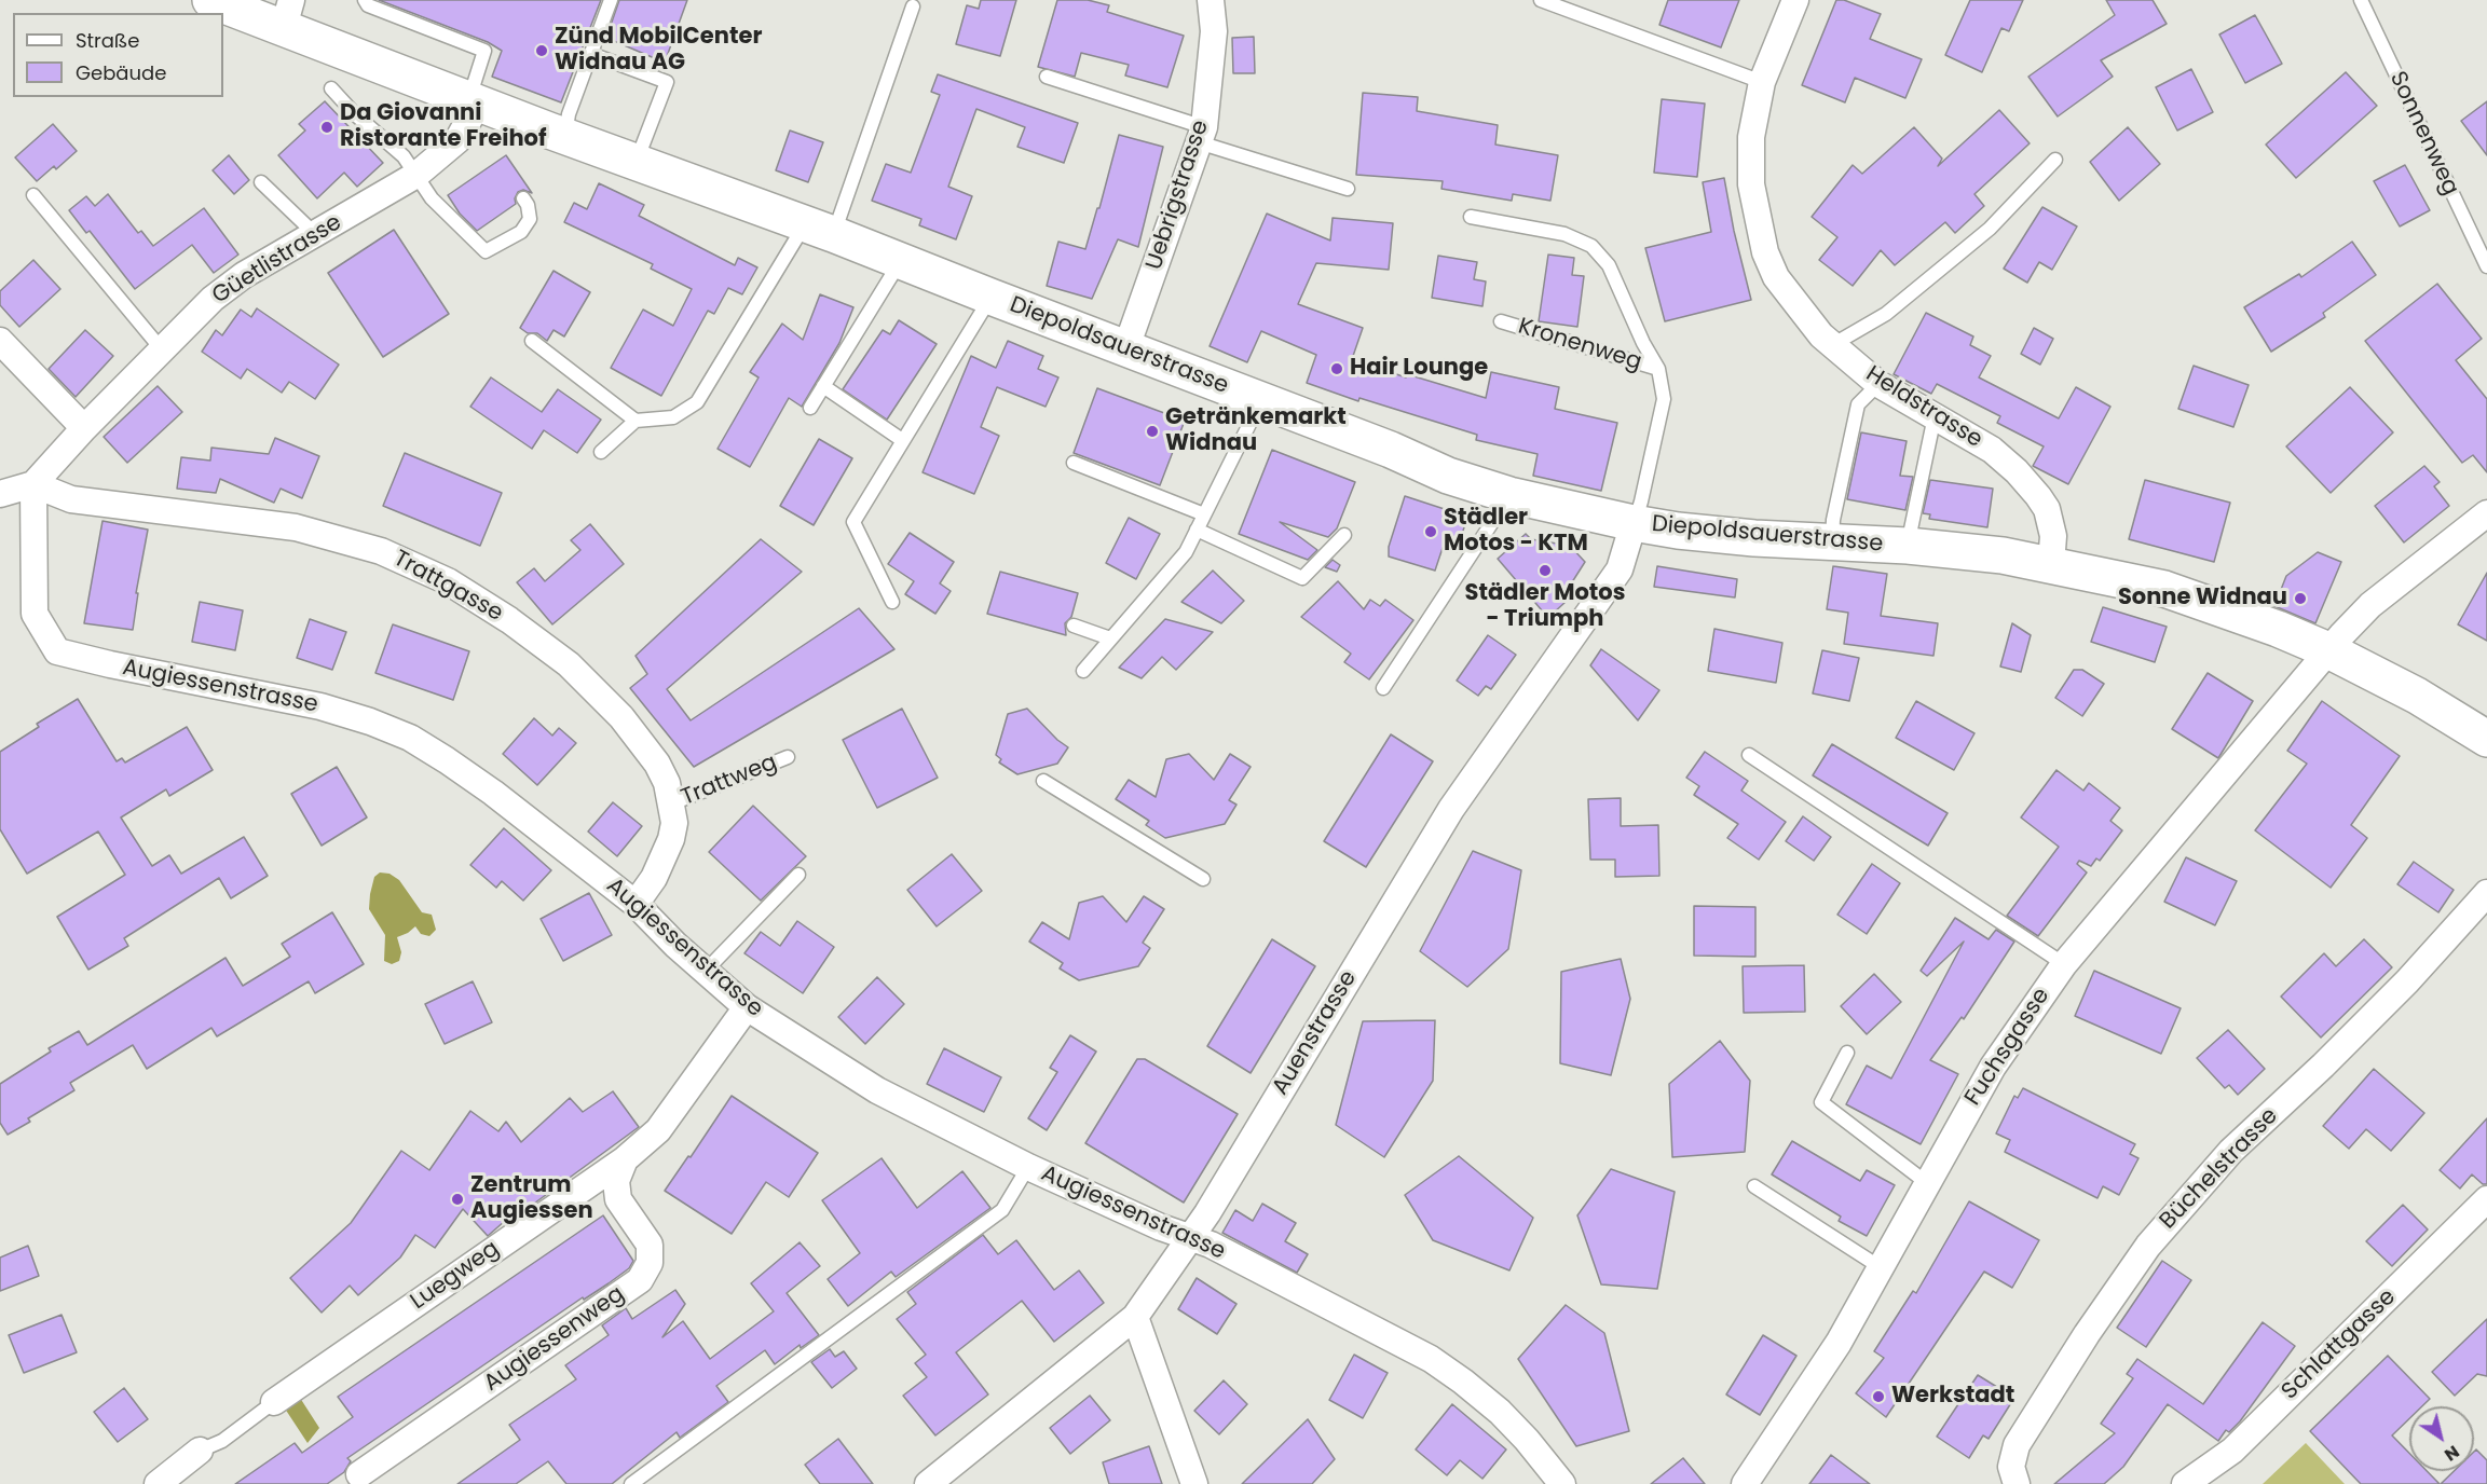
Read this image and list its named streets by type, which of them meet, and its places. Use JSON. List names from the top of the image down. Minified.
{"streets":{"main road":["Diepoldsauerstrasse"],"street":["Uebrigstrasse","Güetlistrasse","Heldstrasse","Trattgasse","Augiessenstrasse","Auenstrasse","Fuchsgasse","Büchelstrasse","Luegweg","Augiessenweg","Schlattgasse"],"lane":["Sonnenweg","Kronenweg","Trattweg"]},"crossings":[["Uebrigstrasse","Diepoldsauerstrasse"],["Güetlistrasse","Diepoldsauerstrasse"],["Güetlistrasse","Trattgasse"],["Güetlistrasse","Augiessenstrasse"],["Diepoldsauerstrasse","Heldstrasse"],["Diepoldsauerstrasse","Auenstrasse"],["Diepoldsauerstrasse","Fuchsgasse"],["Trattgasse","Augiessenstrasse"],["Trattgasse","Trattweg"],["Augiessenstrasse","Auenstrasse"],["Augiessenstrasse","Luegweg"],["Luegweg","Augiessenweg"]],"places":["Zünd MobilCenter Widnau AG","Da Giovanni Ristorante Freihof","Hair Lounge","Getränkemarkt Widnau","Städler Motos - KTM","Städler Motos - Triumph","Sonne Widnau","Zentrum Augiessen","Werkstadt"],"legend":["Straße","Gebäude"],"north":"bottom right"}
